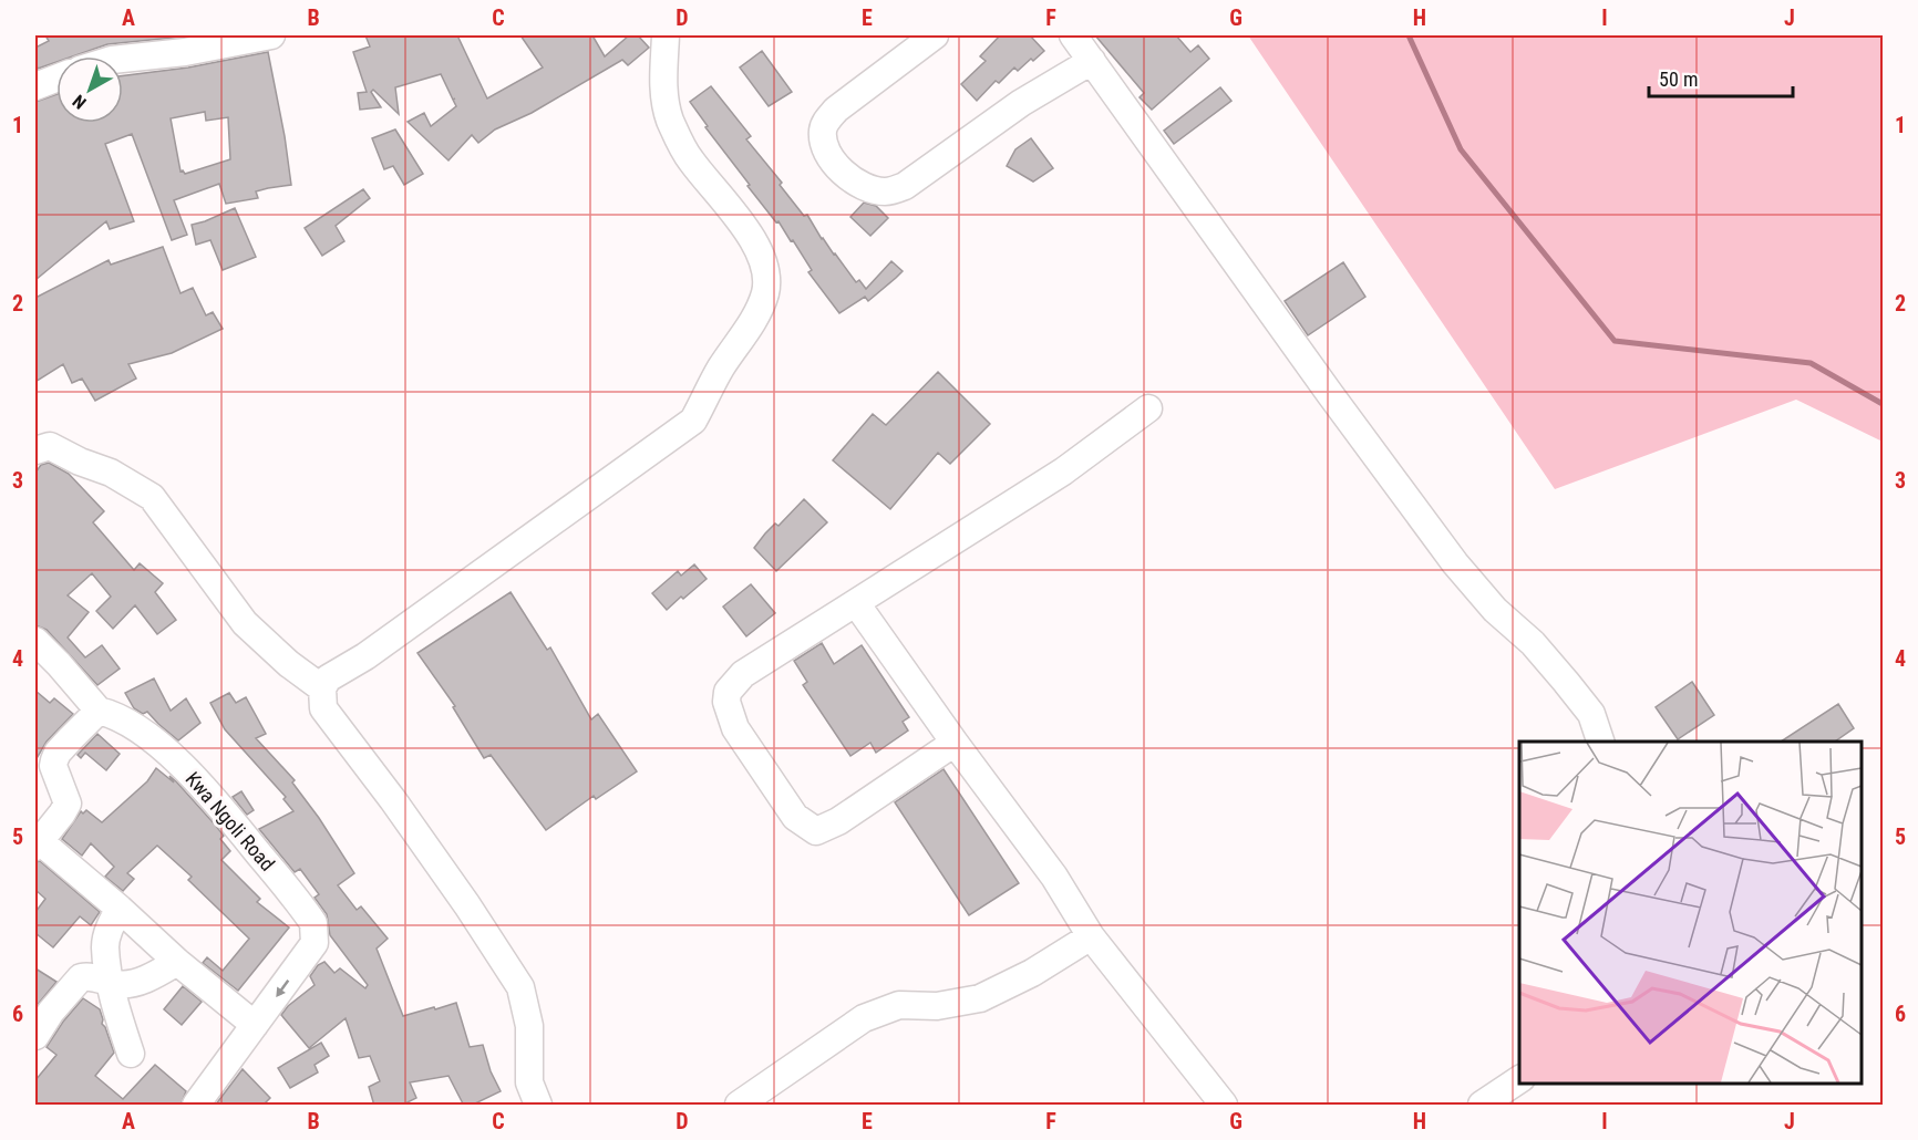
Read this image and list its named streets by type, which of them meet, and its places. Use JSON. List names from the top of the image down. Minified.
{"streets":{"street":["Kwa Ngoli Road"]},"scale_bar":"50 m","north":"bottom left","grid":{"columns":["A","B","C","D","E","F","G","H","I","J"],"rows":["1","2","3","4","5","6"]}}
